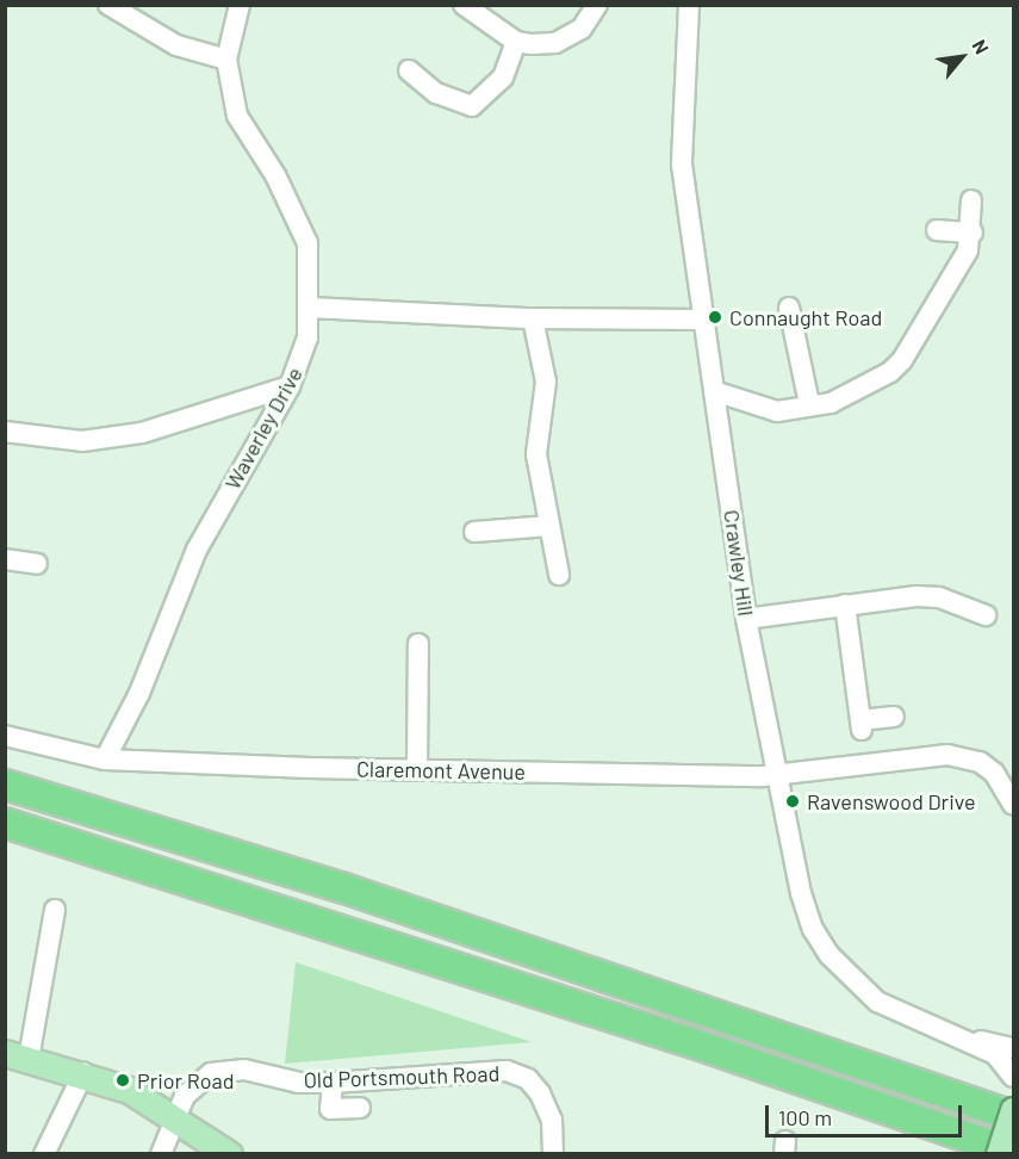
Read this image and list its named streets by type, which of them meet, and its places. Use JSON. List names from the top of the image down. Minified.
{"streets":{"street":["Waverley Drive","Crawley Hill","Claremont Avenue","Old Portsmouth Road"]},"crossings":[["Waverley Drive","Claremont Avenue"],["Crawley Hill","Claremont Avenue"]],"places":["Connaught Road","Ravenswood Drive","Prior Road"],"scale_bar":"100 m","north":"top right"}
